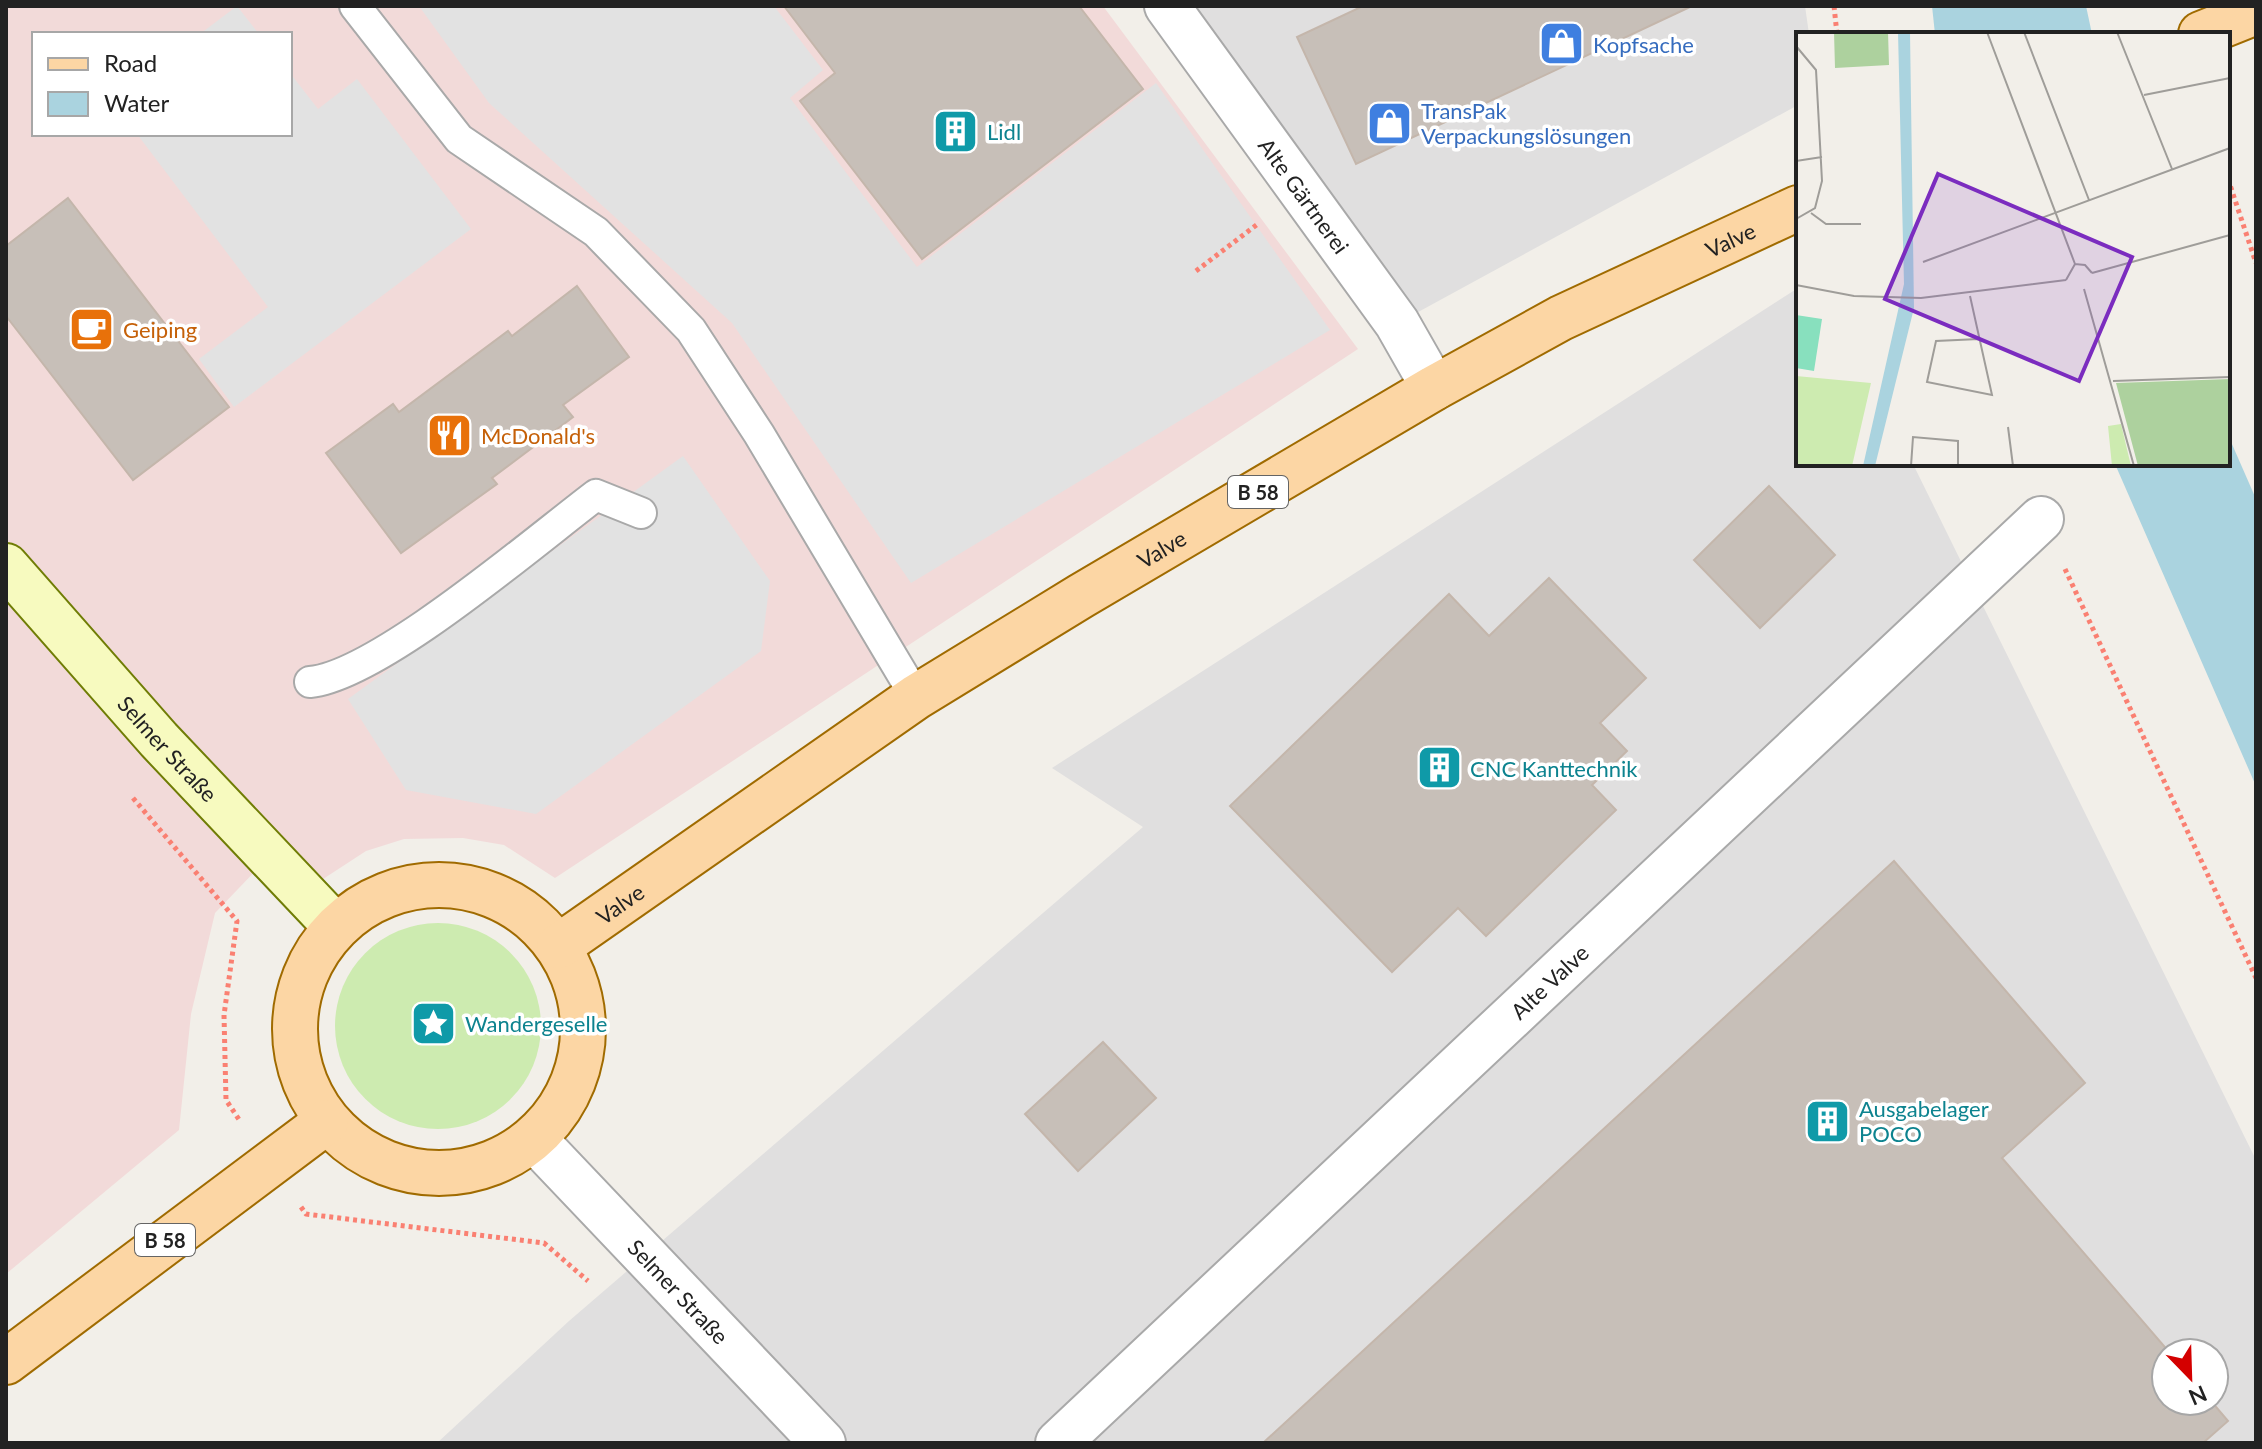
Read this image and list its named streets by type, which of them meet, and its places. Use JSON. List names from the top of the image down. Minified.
{"streets":{"main road":["Valve","B 58","Selmer Straße"],"street":["Alte Gärtnerei","Alte Valve"]},"crossings":[["Alte Gärtnerei","Valve"]],"places":{"shop":["Kopfsache","TransPak Verpackungslösungen"],"building":["Lidl","CNC Kanttechnik","Ausgabelager POCO"],"cafe":["Geiping"],"restaurant":["McDonald's"],"place":["Wandergeselle"]},"legend":["Road","Water"],"north":"bottom right"}
